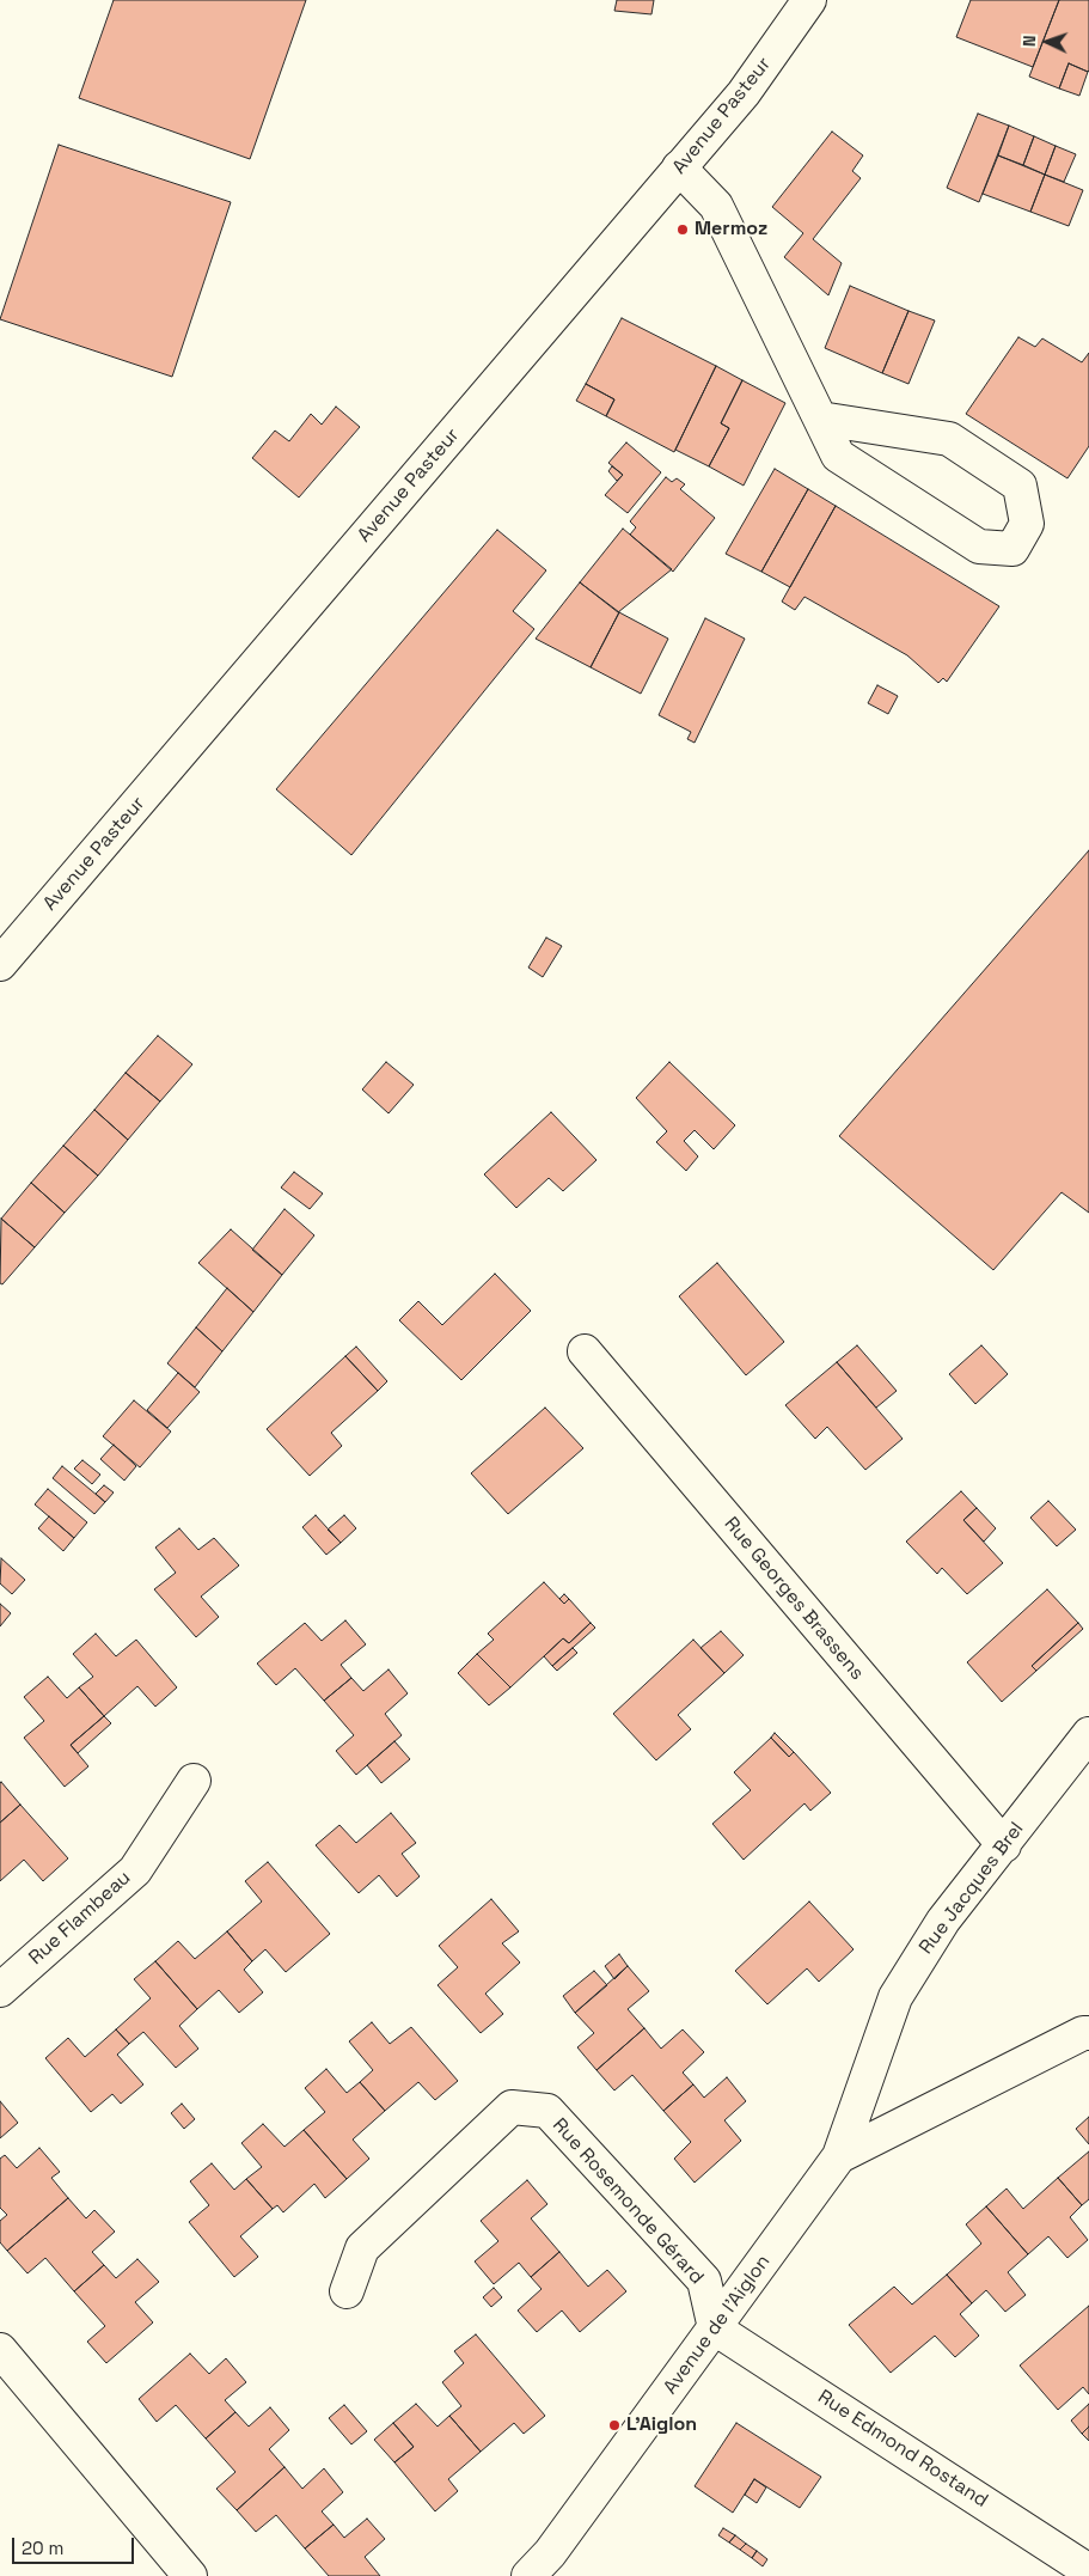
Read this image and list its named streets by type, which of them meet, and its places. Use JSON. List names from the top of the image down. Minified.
{"streets":{"street":["Avenue Pasteur","Rue Georges Brassens","Rue Jacques Brel","Rue Flambeau","Rue Rosemonde Gérard","Avenue de l'Aiglon","Rue Edmond Rostand"]},"crossings":[["Rue Georges Brassens","Rue Jacques Brel"],["Rue Jacques Brel","Avenue de l'Aiglon"],["Rue Rosemonde Gérard","Avenue de l'Aiglon"],["Rue Rosemonde Gérard","Rue Edmond Rostand"],["Avenue de l'Aiglon","Rue Edmond Rostand"]],"places":["Mermoz","L'Aiglon"],"scale_bar":"20 m","north":"left"}
